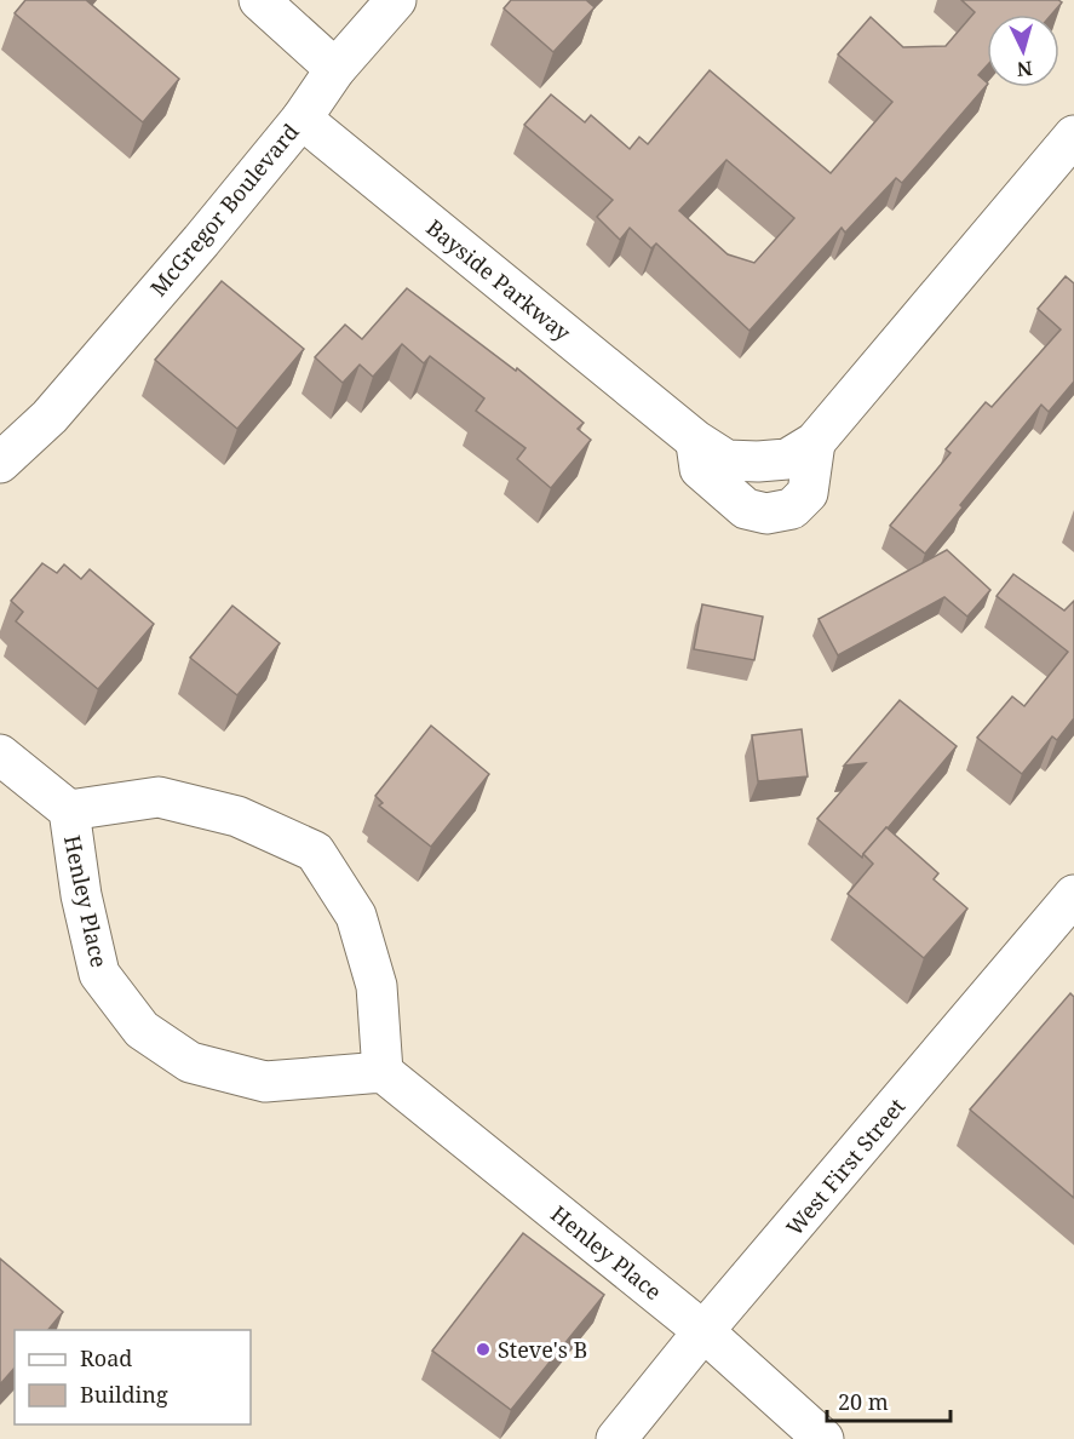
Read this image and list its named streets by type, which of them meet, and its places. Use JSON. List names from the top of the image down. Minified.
{"streets":{"street":["McGregor Boulevard","Bayside Parkway","Henley Place","West First Street"]},"crossings":[["McGregor Boulevard","Bayside Parkway"],["Henley Place","West First Street"]],"places":["Steve's B"],"legend":["Road","Building"],"scale_bar":"20 m","north":"bottom"}
